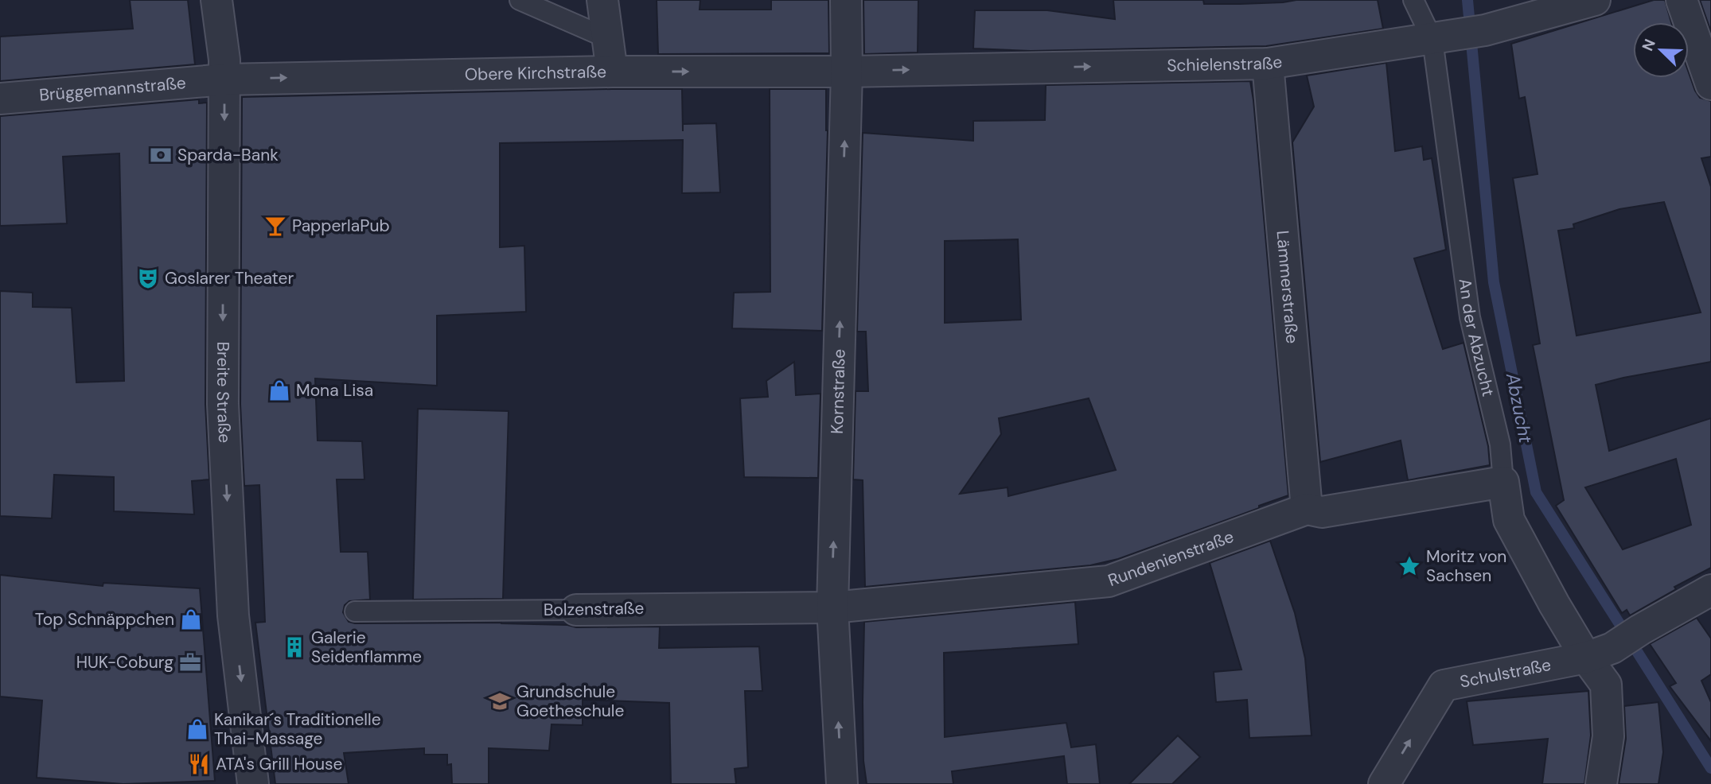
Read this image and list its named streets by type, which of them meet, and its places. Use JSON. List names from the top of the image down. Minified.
{"streets":{"street":["Schielenstraße","Obere Kirchstraße","Brüggemannstraße","Lämmerstraße","An der Abzucht","Breite Straße","Kornstraße","Rundenienstraße","Bolzenstraße","Schulstraße"]},"crossings":[["Schielenstraße","Obere Kirchstraße"],["Schielenstraße","Lämmerstraße"],["Schielenstraße","An der Abzucht"],["Schielenstraße","Kornstraße"],["Obere Kirchstraße","Brüggemannstraße"],["Obere Kirchstraße","Breite Straße"],["Obere Kirchstraße","Kornstraße"],["Brüggemannstraße","Breite Straße"],["Lämmerstraße","Rundenienstraße"],["An der Abzucht","Rundenienstraße"],["An der Abzucht","Schulstraße"],["Kornstraße","Rundenienstraße"],["Kornstraße","Bolzenstraße"],["Rundenienstraße","Bolzenstraße"]],"one_way":["Schielenstraße","Obere Kirchstraße","Breite Straße","Kornstraße","Schulstraße"],"water":["Abzucht"],"places":{"bank":["Sparda-Bank"],"bar":["PapperlaPub"],"theatre":["Goslarer Theater"],"shop":["Mona Lisa","Top Schnäppchen","Kanikar´s Traditionelle Thai-Massage"],"place":["Moritz von Sachsen"],"building":["Galerie Seidenflamme"],"office":["HUK-Coburg"],"school or university":["Grundschule Goetheschule"],"restaurant":["ATA's Grill House"]},"north":"top left"}
